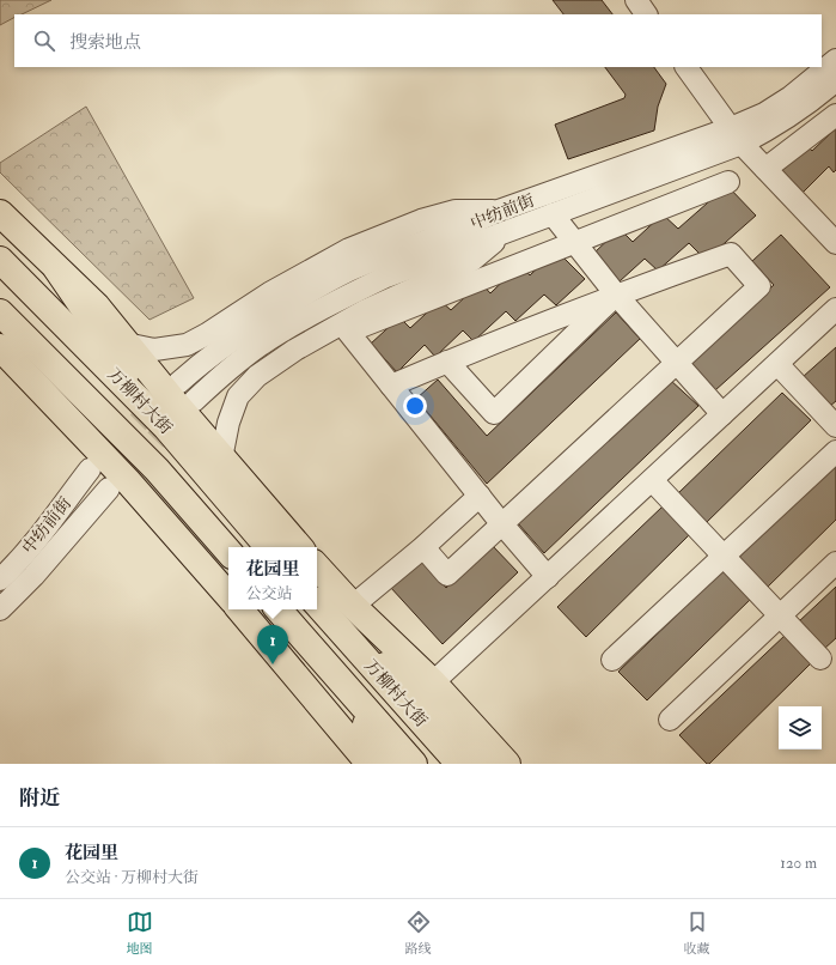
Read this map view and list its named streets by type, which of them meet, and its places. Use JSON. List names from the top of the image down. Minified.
{"streets":{"main road":["万柳村大街"],"street":["中纺前街"]},"page":{"search":"搜索地点","popup":["花园里","公交站"],"pins":"1","heading":"附近","list":[{"mark":"1","name":"花园里","note":"公交站 · 万柳村大街","value":"120 m"}],"nav":["地图","路线","收藏"]}}
